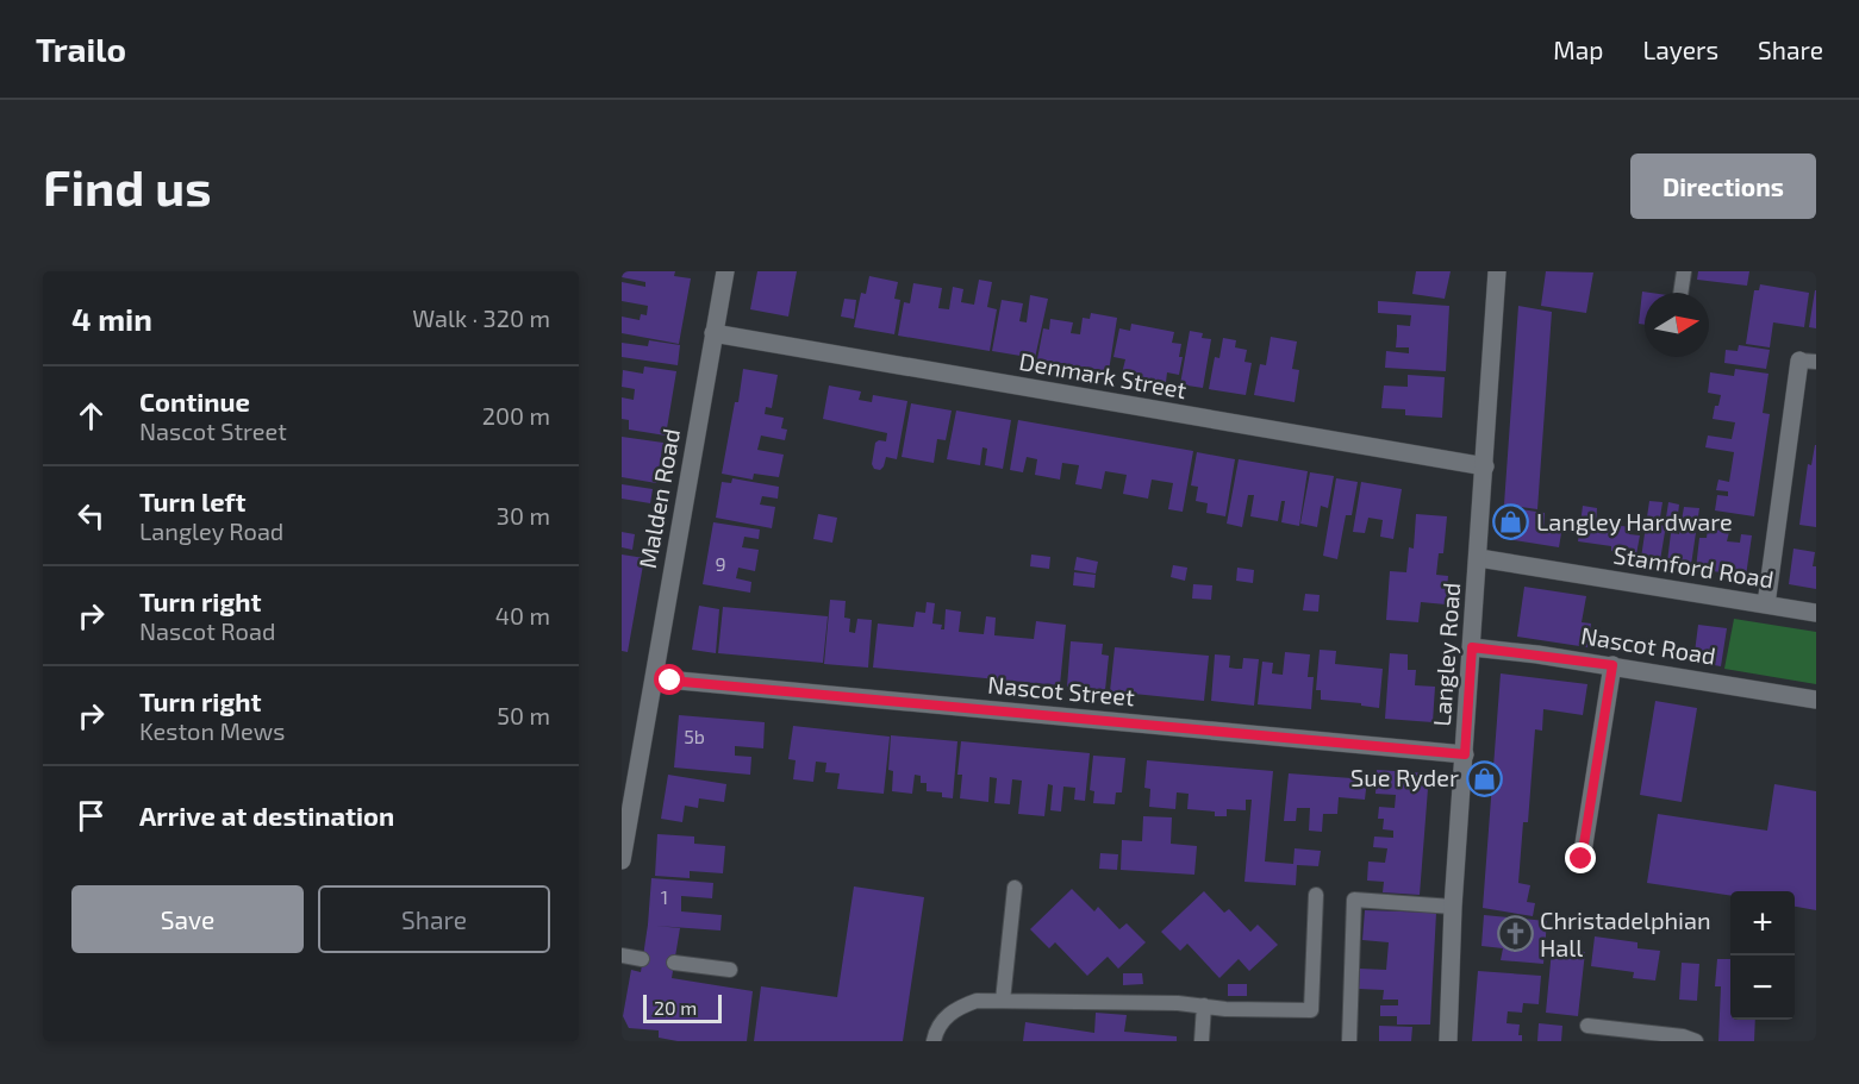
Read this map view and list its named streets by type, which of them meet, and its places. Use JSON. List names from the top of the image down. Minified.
{"streets":{"street":["Denmark Street","Malden Road","Stamford Road","Nascot Road","Langley Road","Nascot Street"]},"crossings":[["Denmark Street","Malden Road"],["Denmark Street","Langley Road"],["Malden Road","Nascot Street"],["Stamford Road","Langley Road"],["Nascot Road","Langley Road"],["Langley Road","Nascot Street"]],"places":{"shop":["Langley Hardware","Sue Ryder"],"church":["Christadelphian Hall"]},"house_numbers":["9","5b","1"],"scale_bar":"20 m","north":"right","page":{"header":"Trailo","nav":["Map","Layers","Share"],"buttons":["Directions",["Save","Share"]],"title":"Find us","heading":["4 min","Walk · 320 m"],"list":[["Continue","Nascot Street","200 m"],["Turn left","Langley Road","30 m"],["Turn right","Nascot Road","40 m"],["Turn right","Keston Mews","50 m"],"Arrive at destination"],"map_buttons":["+","−"],"scale":"20 m"}}
